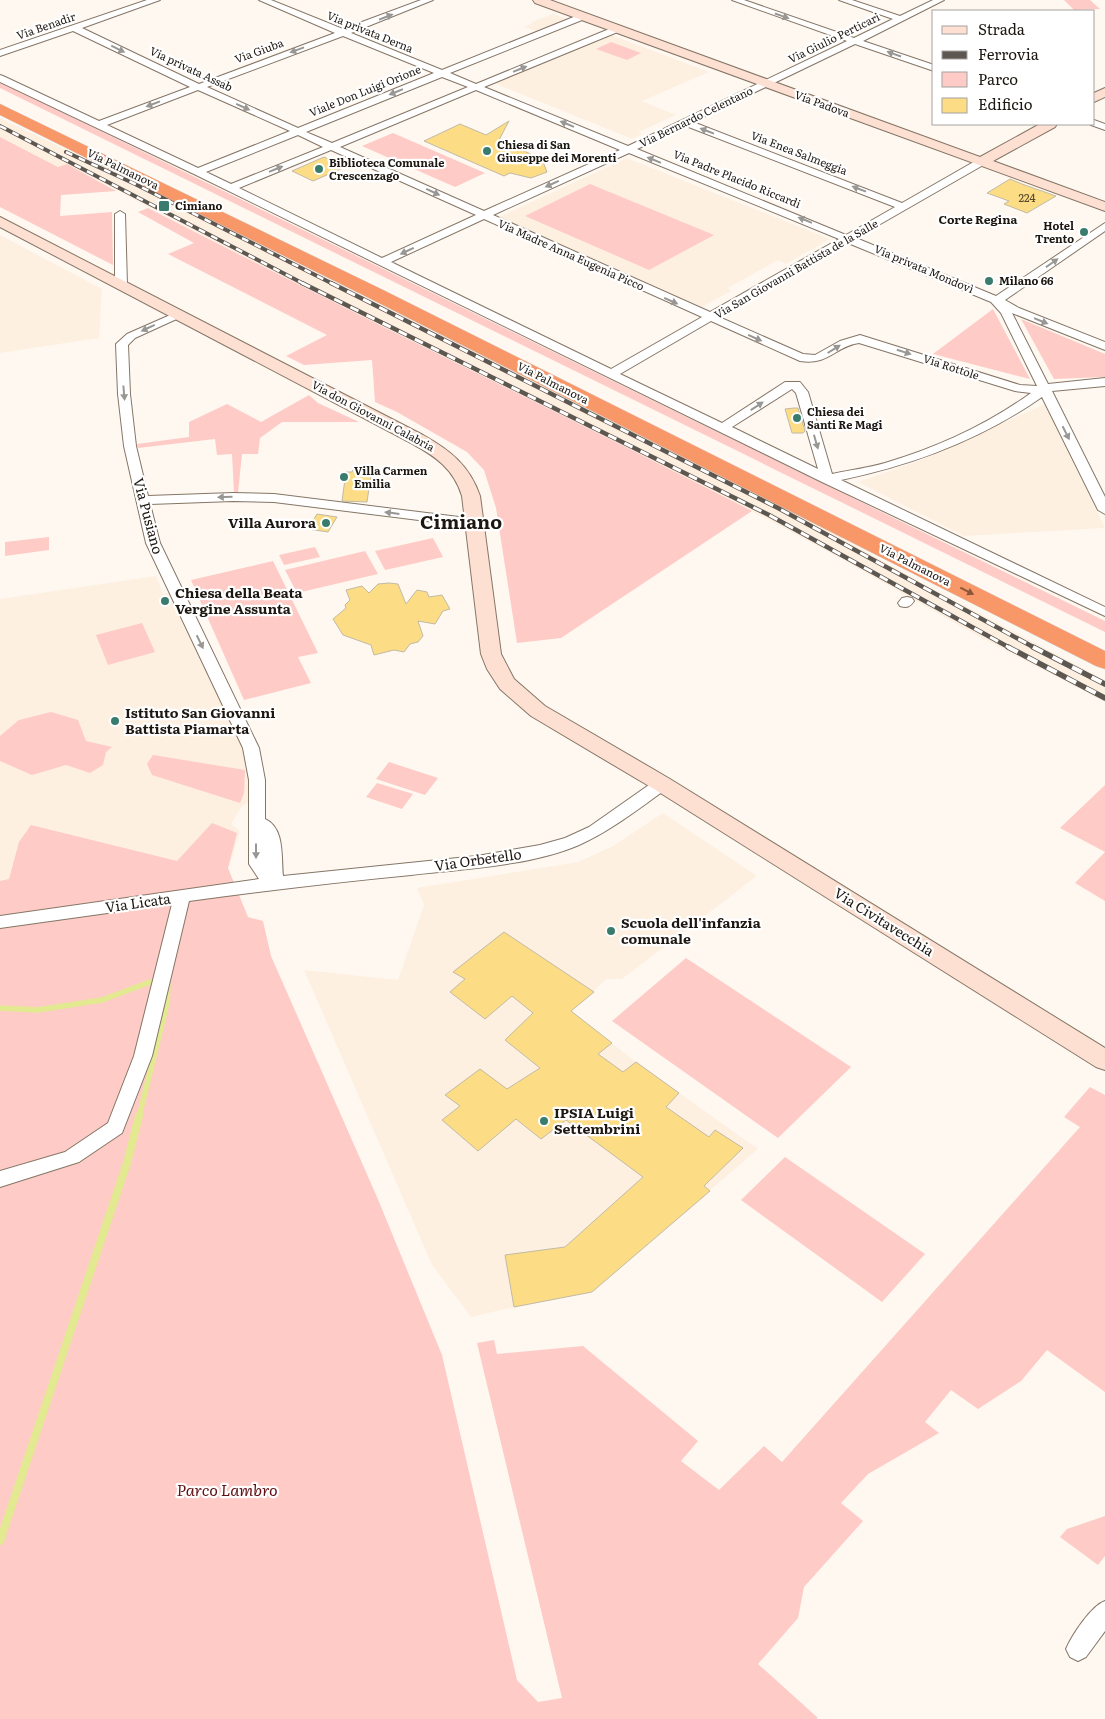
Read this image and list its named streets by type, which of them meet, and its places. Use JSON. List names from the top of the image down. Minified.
{"streets":{"highway":["Via Palmanova"],"street":["Via Benadir","Via privata Derna","Via Giulio Perticari","Via Giuba","Via privata Assab","Viale Don Luigi Orione","Via Padova","Via Bernardo Celentano","Via Enea Salmeggia","Via Padre Placido Riccardi","Via Madre Anna Eugenia Picco","Via San Giovanni Battista de la Salle","Via privata Mondovì","Via Rottole","Via don Giovanni Calabria","Via Pusiano","Via Orbetello","Via Licata","Via Civitavecchia"]},"crossings":[["Via Benadir","Via privata Assab"],["Via privata Derna","Via Giuba"],["Via privata Derna","Viale Don Luigi Orione"],["Via Giulio Perticari","Via Padova"],["Via Giulio Perticari","Via Bernardo Celentano"],["Via Giuba","Via privata Assab"],["Via privata Assab","Viale Don Luigi Orione"],["Viale Don Luigi Orione","Via Padova"],["Viale Don Luigi Orione","Via Padre Placido Riccardi"],["Viale Don Luigi Orione","Via Madre Anna Eugenia Picco"],["Via Padova","Via Bernardo Celentano"],["Via Padova","Via San Giovanni Battista de la Salle"],["Via Bernardo Celentano","Via Enea Salmeggia"],["Via Bernardo Celentano","Via Padre Placido Riccardi"],["Via Bernardo Celentano","Via Madre Anna Eugenia Picco"],["Via Enea Salmeggia","Via San Giovanni Battista de la Salle"],["Via Padre Placido Riccardi","Via San Giovanni Battista de la Salle"],["Via Padre Placido Riccardi","Via privata Mondovì"],["Via Madre Anna Eugenia Picco","Via San Giovanni Battista de la Salle"],["Via San Giovanni Battista de la Salle","Via privata Mondovì"],["Via don Giovanni Calabria","Via Pusiano"],["Via don Giovanni Calabria","Via Orbetello"],["Via don Giovanni Calabria","Via Civitavecchia"],["Via Pusiano","Via Orbetello"],["Via Pusiano","Via Licata"],["Via Orbetello","Via Licata"],["Via Orbetello","Via Civitavecchia"]],"one_way":["Via Padre Placido Riccardi","Via Rottole","Via Pusiano"],"districts":["Corte Regina","Cimiano"],"parks":["Parco Lambro"],"places":{"other":["Chiesa di San Giuseppe dei Morenti","Biblioteca Comunale Crescenzago","Hotel Trento","Milano 66","Chiesa dei Santi Re Magi","Villa Carmen Emilia","Villa Aurora","Chiesa della Beata Vergine Assunta","Istituto San Giovanni Battista Piamarta","Scuola dell'infanzia comunale","IPSIA Luigi Settembrini"],"transit":["Cimiano"]},"house_numbers":["224"],"legend":["Strada","Ferrovia","Parco","Edificio"]}
